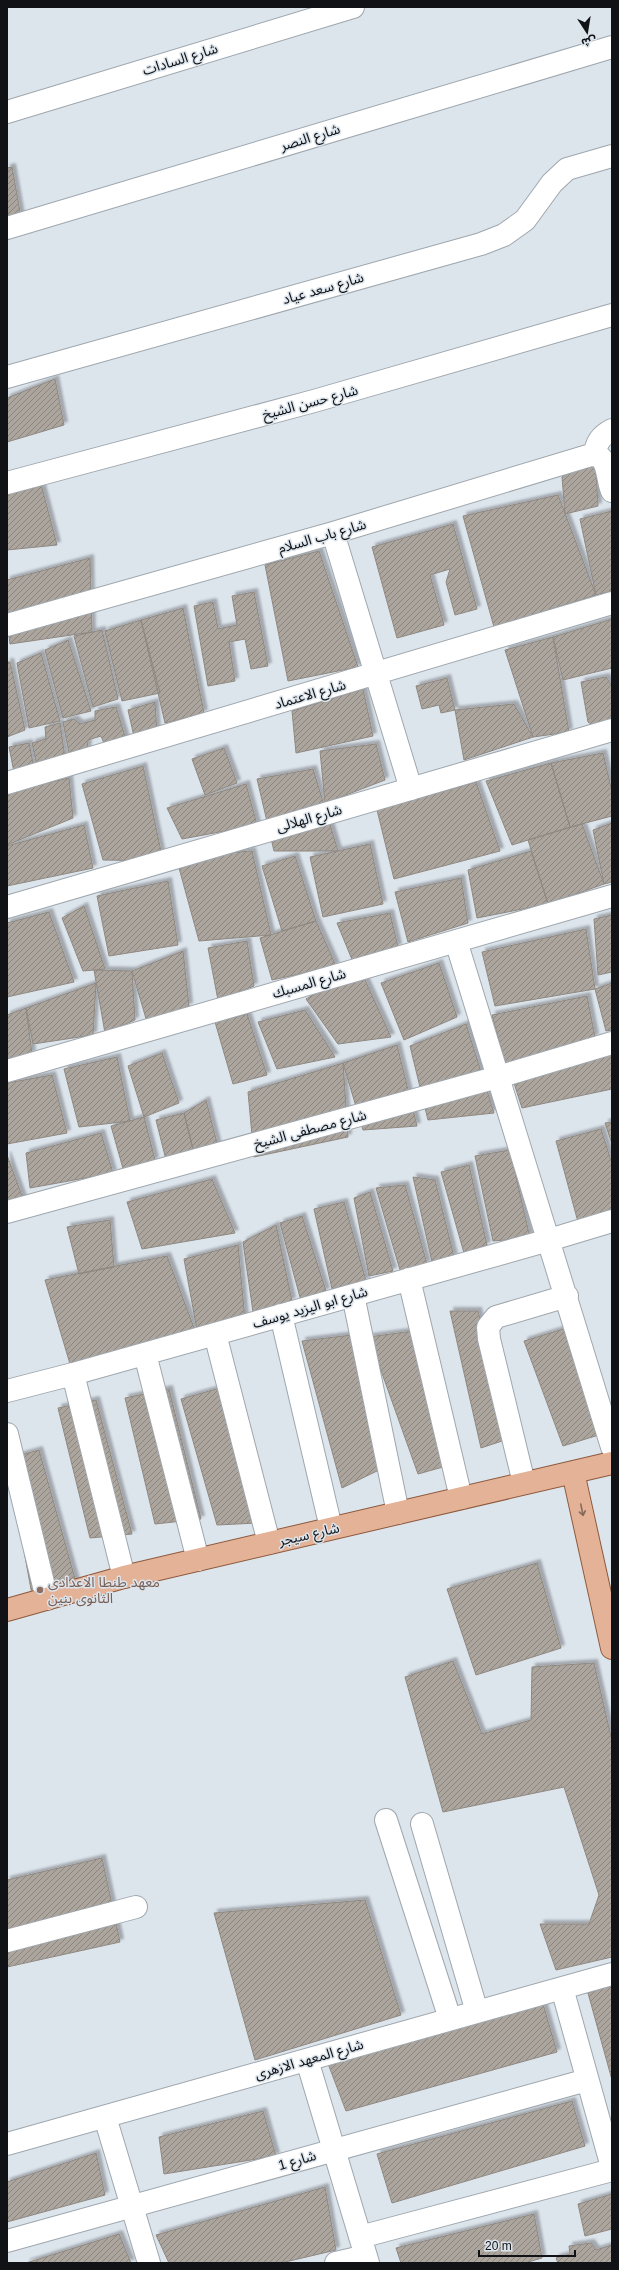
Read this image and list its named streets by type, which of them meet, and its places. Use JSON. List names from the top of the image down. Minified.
{"streets":{"main road":["شارع سيجر"],"street":["شارع السادات","شارع النصر","شارع سعد عياد","شارع حسن الشيخ","شارع باب السلام","شارع الاعتماد","شارع الهلالى","شارع المسبك","شارع مصطفى الشيخ","شارع ابو اليزيد يوسف","شارع المعهد الازهرى","شارع 1"]},"places":["معهد طنطا الاعدادى الثانوى بنين"],"scale_bar":"20 m","north":"bottom"}
